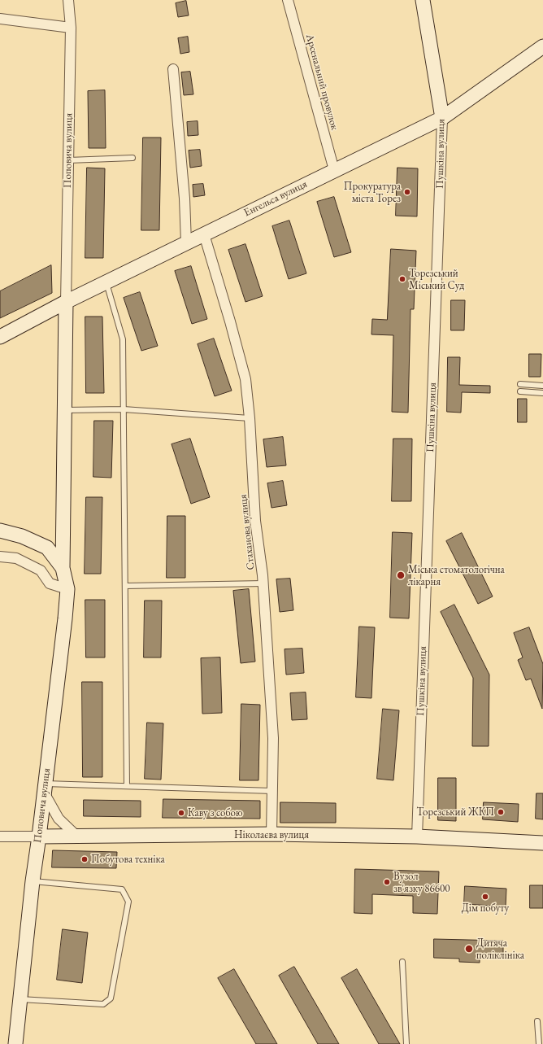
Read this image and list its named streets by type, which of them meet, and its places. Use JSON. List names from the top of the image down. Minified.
{"streets":{"street":["Арсенальний провулок","Поповича вулиця","Пушкіна вулиця","Енгельса вулиця","Стаханова вулиця","Ніколаєва вулиця"]},"crossings":[["Арсенальний провулок","Енгельса вулиця"],["Поповича вулиця","Енгельса вулиця"],["Поповича вулиця","Ніколаєва вулиця"],["Пушкіна вулиця","Енгельса вулиця"],["Пушкіна вулиця","Ніколаєва вулиця"],["Енгельса вулиця","Стаханова вулиця"],["Стаханова вулиця","Ніколаєва вулиця"]],"places":["Прокуратура міста Торез","Торезський Міський Суд","Міська стоматологічна лікарня","Торезський ЖКП","Каву з собою","Побутова техніка","Вузол зв'язку 86600","Дім побуту","Дитяча поліклініка"]}
